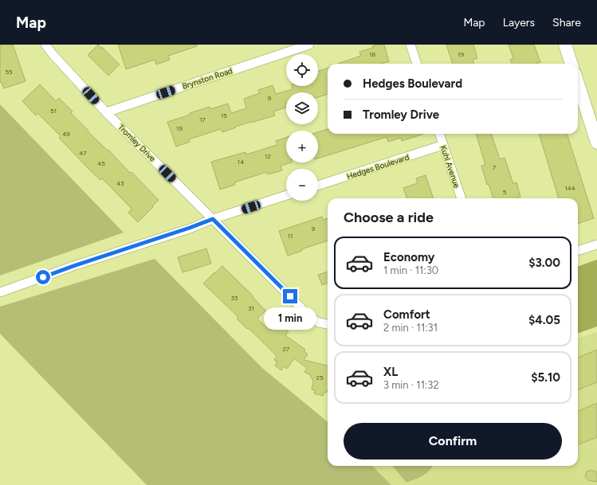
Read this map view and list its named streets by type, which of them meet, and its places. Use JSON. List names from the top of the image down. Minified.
{"streets":{"street":["Brynston Road","Tromley Drive","Hedges Boulevard","Kuhl Avenue"]},"crossings":[["Brynston Road","Tromley Drive"],["Hedges Boulevard","Kuhl Avenue"]],"house_numbers":["18","19","55","9","51","15","17","19","49","47","12","14","45","7","43","144","5","9","11","33","31","27","25"],"page":{"header":"Map","nav":["Map","Layers","Share"],"map_buttons":["+","−"],"banner":["Hedges Boulevard","Tromley Drive"],"heading":"Choose a ride","list":[{"name":"Economy","note":"1 min · 11:30","value":"$3.00"},{"name":"Comfort","note":"2 min · 11:31","value":"$4.05"},{"name":"XL","note":"3 min · 11:32","value":"$5.10"}],"bubble":"1 min","buttons":"Confirm"}}
